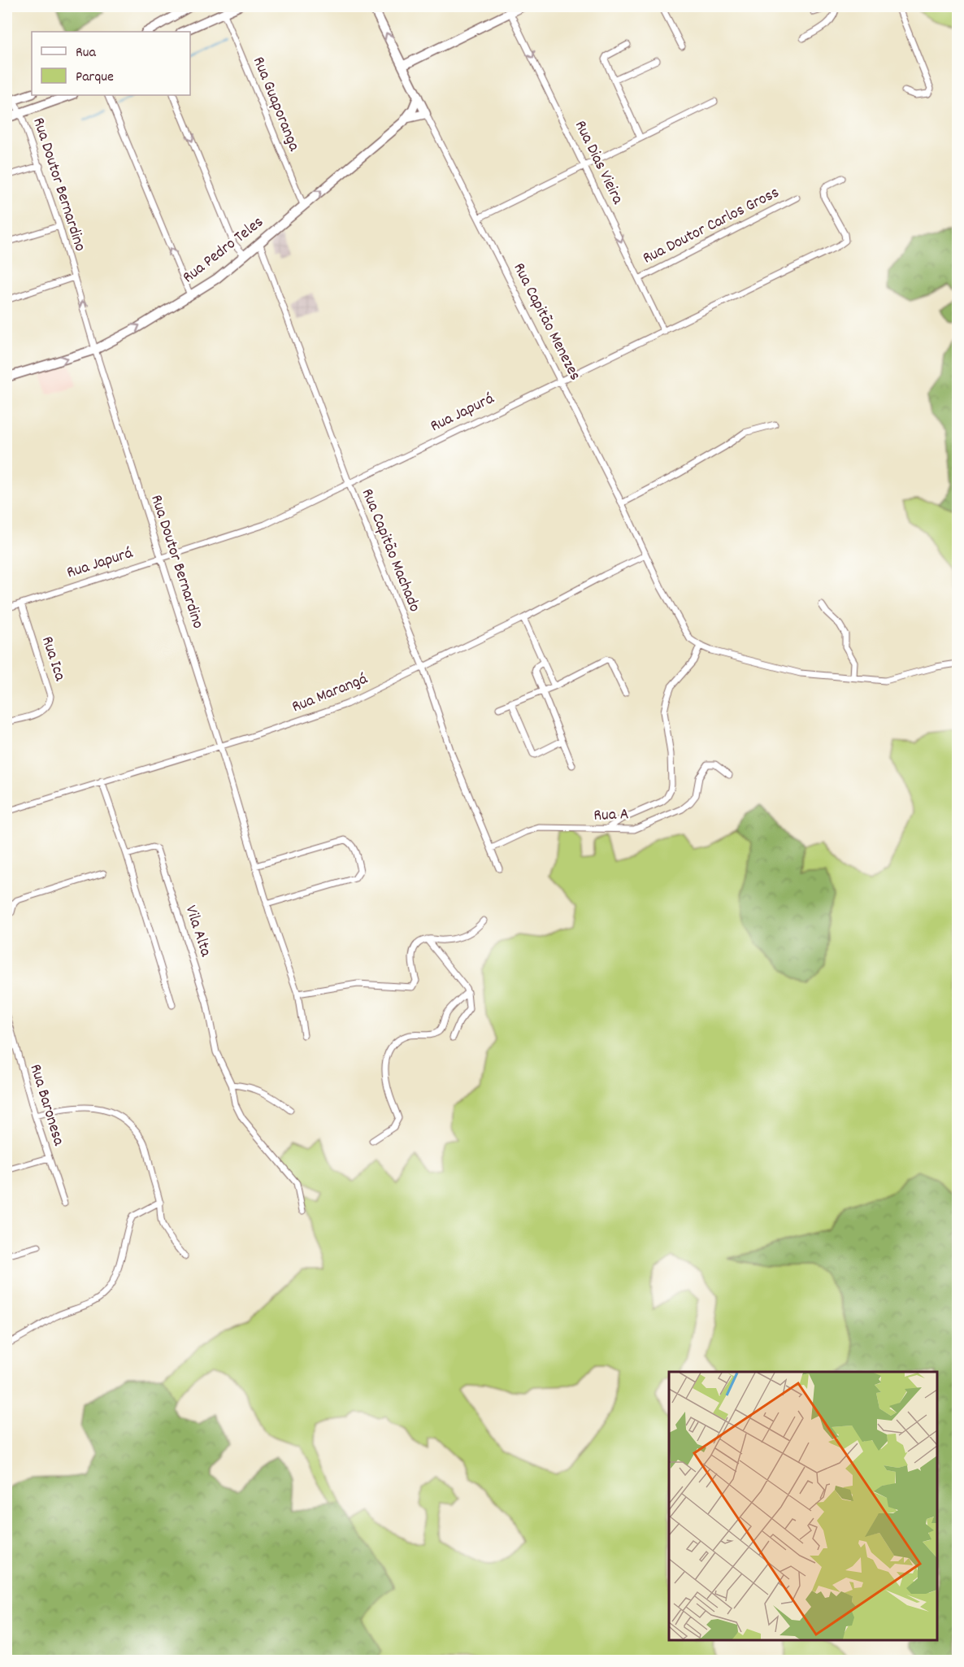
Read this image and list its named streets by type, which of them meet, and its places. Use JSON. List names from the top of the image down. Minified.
{"streets":{"street":["Rua Guaporanga","Rua Dias Vieira","Rua Doutor Bernardino","Rua Doutor Carlos Gross","Rua Pedro Teles","Rua Capitão Menezes","Rua Japurá","Rua Capitão Machado","Rua Ica","Rua Marangá","Rua A","Vila Alta","Rua Baronesa"]},"crossings":[["Rua Guaporanga","Rua Pedro Teles"],["Rua Dias Vieira","Rua Doutor Carlos Gross"],["Rua Dias Vieira","Rua Japurá"],["Rua Doutor Bernardino","Rua Pedro Teles"],["Rua Doutor Bernardino","Rua Japurá"],["Rua Doutor Bernardino","Rua Marangá"],["Rua Pedro Teles","Rua Capitão Menezes"],["Rua Pedro Teles","Rua Capitão Machado"],["Rua Capitão Menezes","Rua Japurá"],["Rua Capitão Menezes","Rua Marangá"],["Rua Japurá","Rua Capitão Machado"],["Rua Japurá","Rua Ica"],["Rua Capitão Machado","Rua Marangá"],["Rua Capitão Machado","Rua A"]],"one_way":["Rua Dias Vieira","Rua Pedro Teles"],"legend":["Rua","Parque"]}
